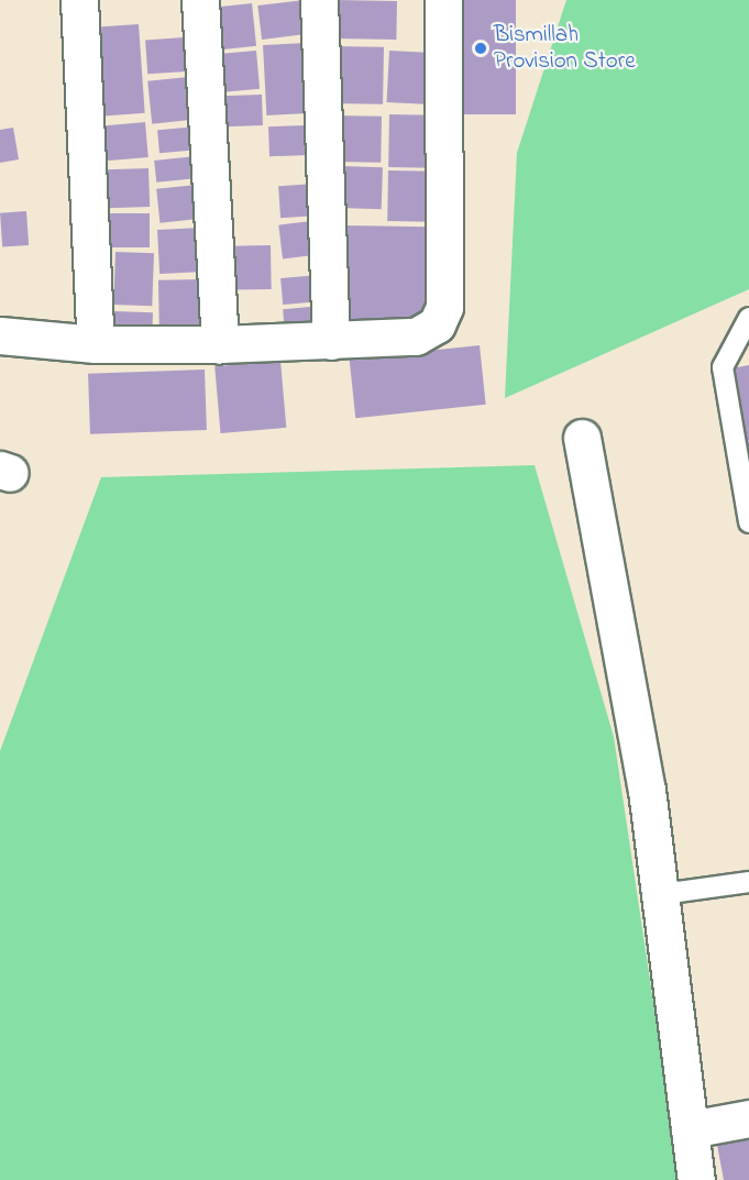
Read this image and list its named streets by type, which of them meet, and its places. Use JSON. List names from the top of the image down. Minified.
{"places":["Bismillah Provision Store"]}
